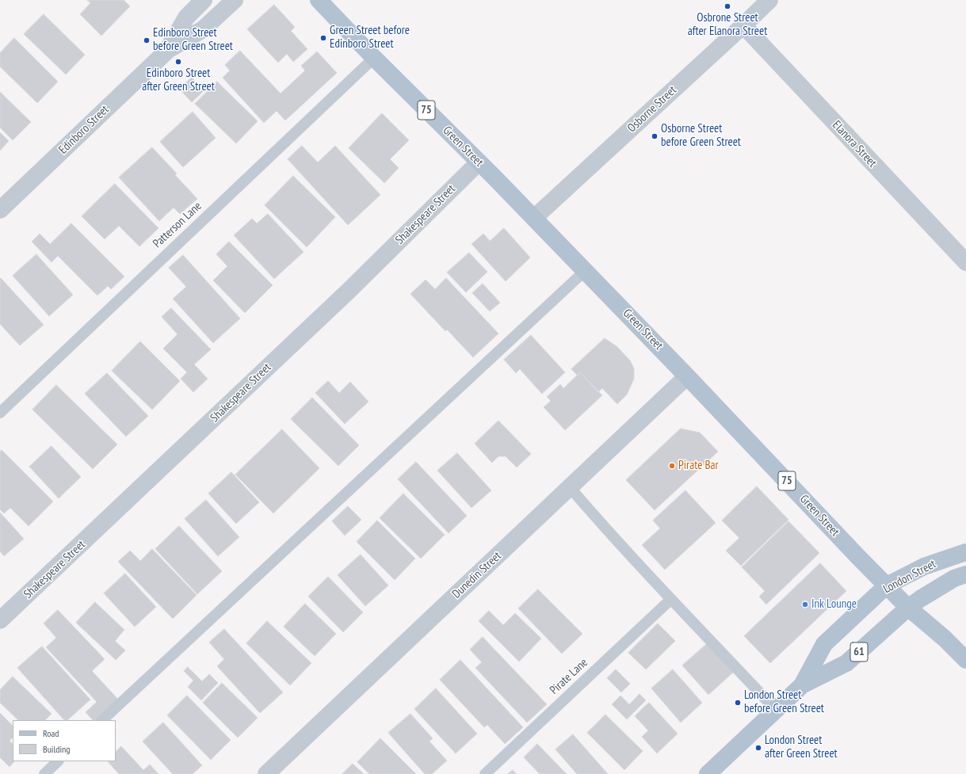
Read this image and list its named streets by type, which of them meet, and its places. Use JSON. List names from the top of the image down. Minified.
{"streets":{"main road":["75","Green Street","London Street","61"],"street":["Osborne Street","Edinboro Street","Elanora Street","Shakespeare Street","Dunedin Street"],"lane":["Patterson Lane","Pirate Lane"]},"crossings":[["Osborne Street","Elanora Street"],["Osborne Street","Green Street"],["Green Street","Shakespeare Street"],["Green Street","Patterson Lane"],["Green Street","Dunedin Street"],["Green Street","London Street"]],"places":["Osbrone Street after Elanora Street","Green Street before Edinboro Street","Edinboro Street before Green Street","Edinboro Street after Green Street","Osborne Street before Green Street","Pirate Bar","Ink Lounge","London Street before Green Street","London Street after Green Street"],"legend":["Road","Building"]}
